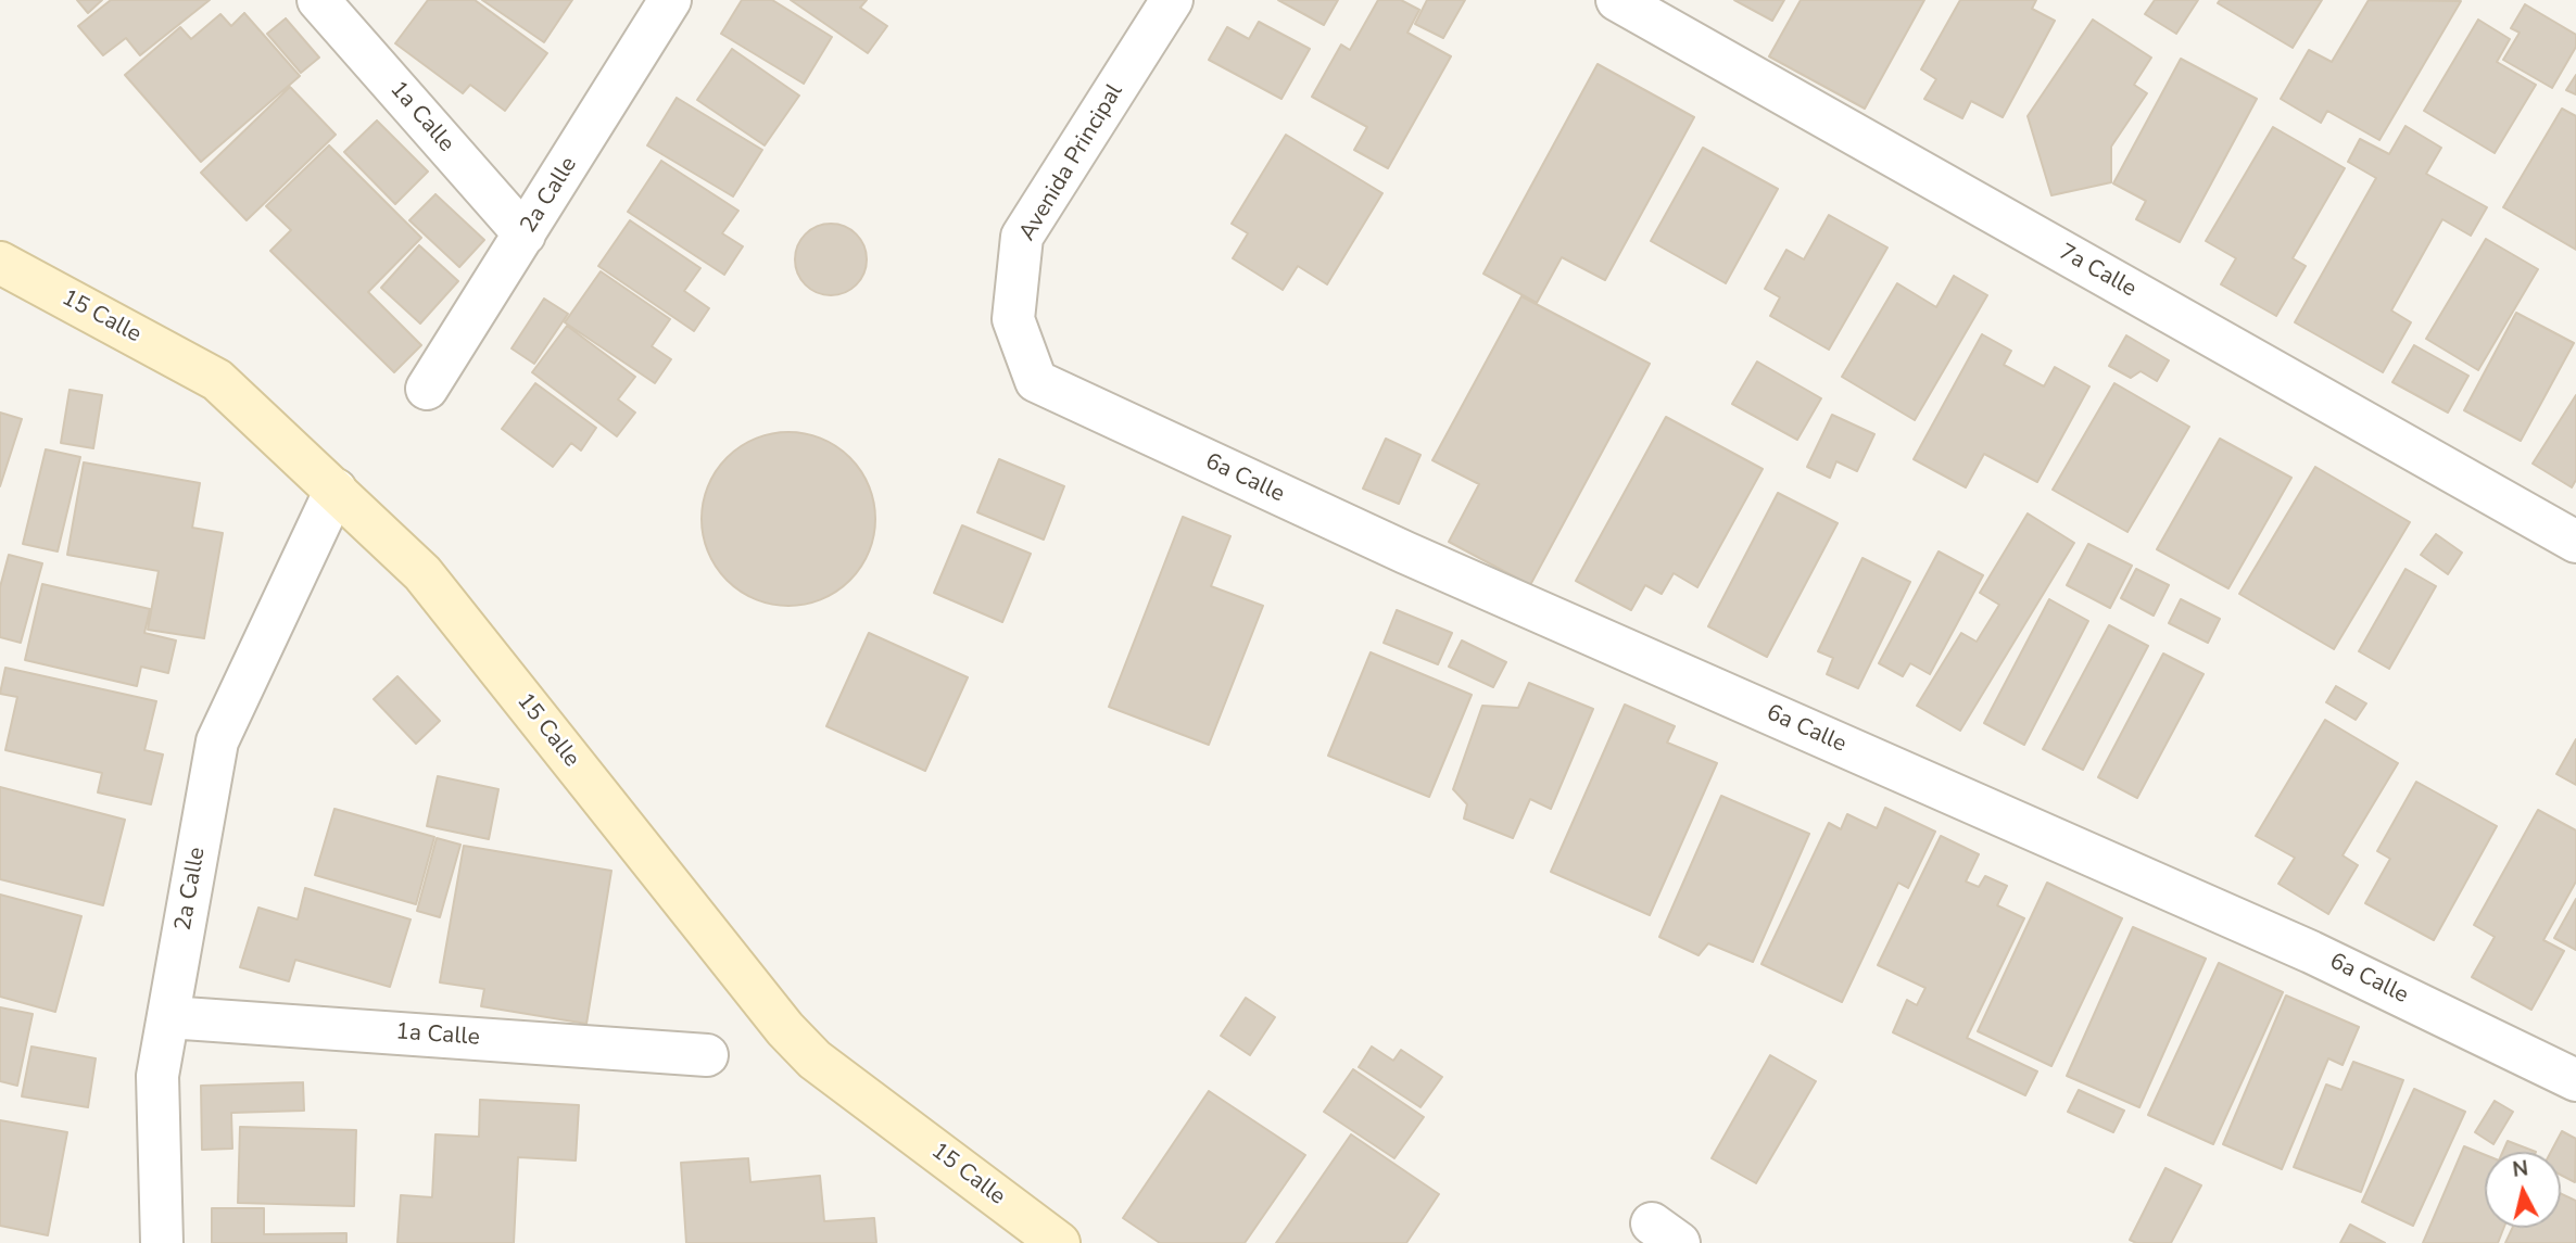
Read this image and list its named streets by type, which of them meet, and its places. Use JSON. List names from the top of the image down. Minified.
{"streets":{"street":["1a Calle","Avenida Principal","2a Calle","7a Calle","15 Calle","6a Calle"]},"crossings":[["1a Calle","2a Calle"],["Avenida Principal","6a Calle"],["2a Calle","15 Calle"]],"north":"top"}
